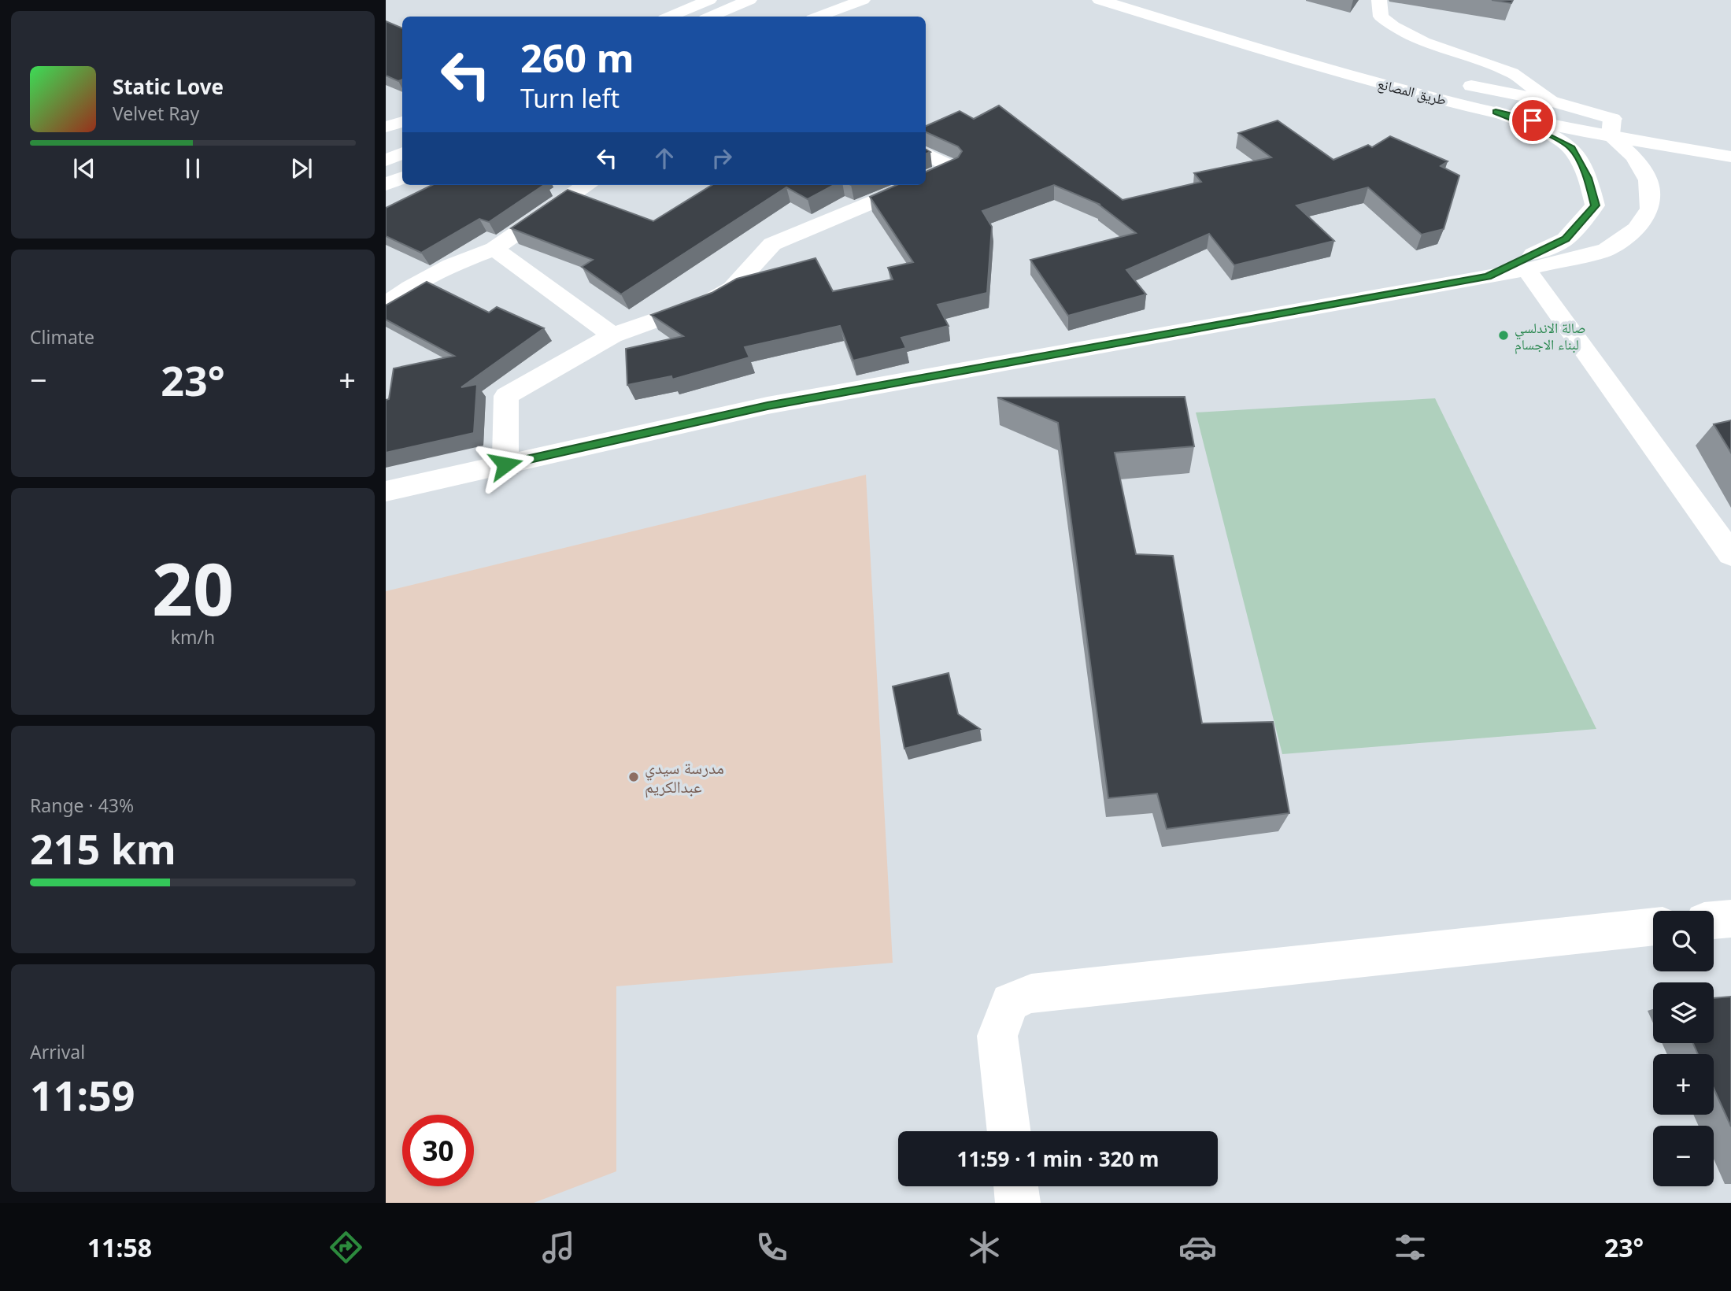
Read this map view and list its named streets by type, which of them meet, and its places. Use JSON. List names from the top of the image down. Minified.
{"streets":{"main road":["طريق المصانع"]},"places":["صالة الاندلسي لبناء الاجسام","مدرسة سيدي عبدالكريم"],"page":{"turn":["260 m","Turn left"],"song":["Static Love","Velvet Ray"],"tile":["Climate",["20","km/h"],["Range · 43%","215 km"],["Arrival","11:59"]],"heat":["−","23°","+"],"map_buttons":["+","−"],"limit":"30","trip":"11:59 · 1 min · 320 m","tabs":["11:58","23°"]}}
